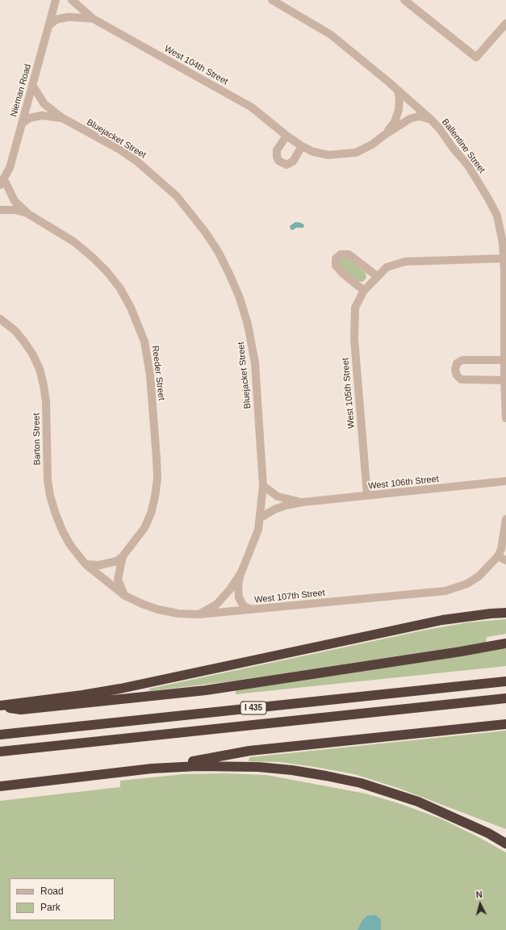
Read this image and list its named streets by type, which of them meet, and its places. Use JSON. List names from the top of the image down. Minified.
{"streets":{"highway":["I 435"],"street":["West 104th Street","Nieman Road","Bluejacket Street","Ballentine Street","Reeder Street","West 105th Street","Barton Street","West 106th Street","West 107th Street"]},"crossings":[["West 104th Street","Nieman Road"],["West 104th Street","Ballentine Street"],["Nieman Road","Bluejacket Street"],["Nieman Road","Reeder Street"],["Bluejacket Street","West 106th Street"],["Bluejacket Street","West 107th Street"],["Ballentine Street","West 105th Street"],["Reeder Street","Barton Street"],["Reeder Street","West 107th Street"],["West 105th Street","West 106th Street"],["Barton Street","West 107th Street"]],"legend":["Road","Park"],"north":"top"}
